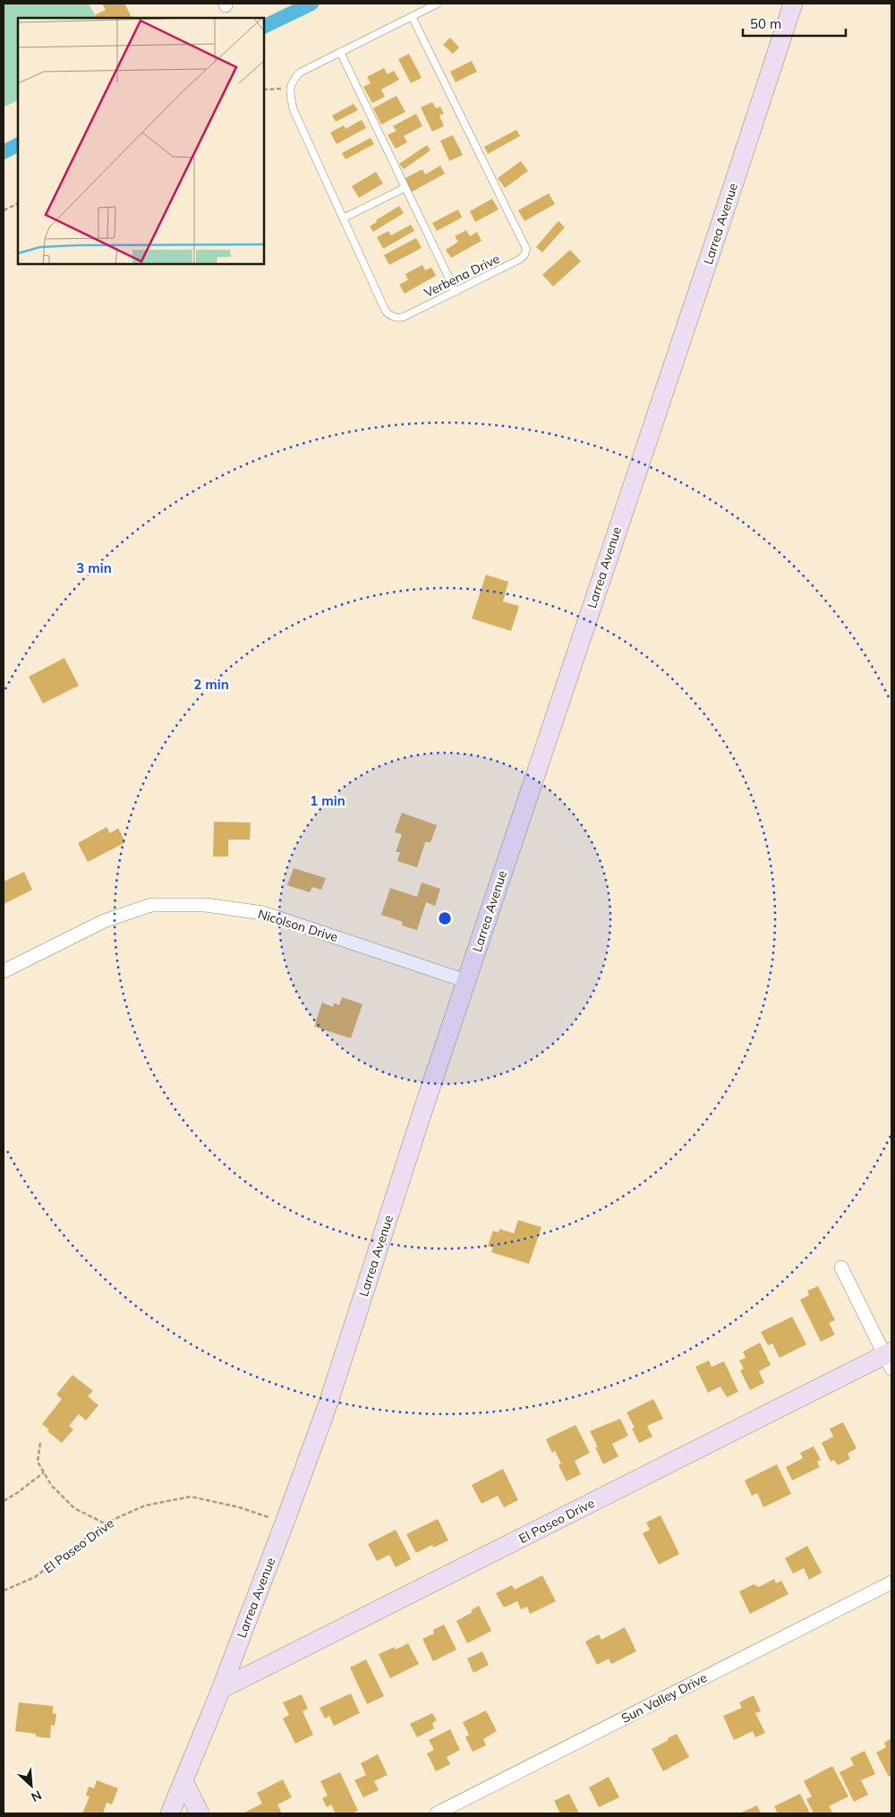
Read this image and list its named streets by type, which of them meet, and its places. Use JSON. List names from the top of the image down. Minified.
{"streets":{"main road":["Larrea Avenue","El Paseo Drive"],"street":["Nicolson Drive","Sun Valley Drive"],"lane":["Verbena Drive"]},"crossings":[["Larrea Avenue","Nicolson Drive"],["Larrea Avenue","El Paseo Drive"]],"scale_bar":"50 m","north":"bottom right","rings":["3 min","2 min","1 min"]}
